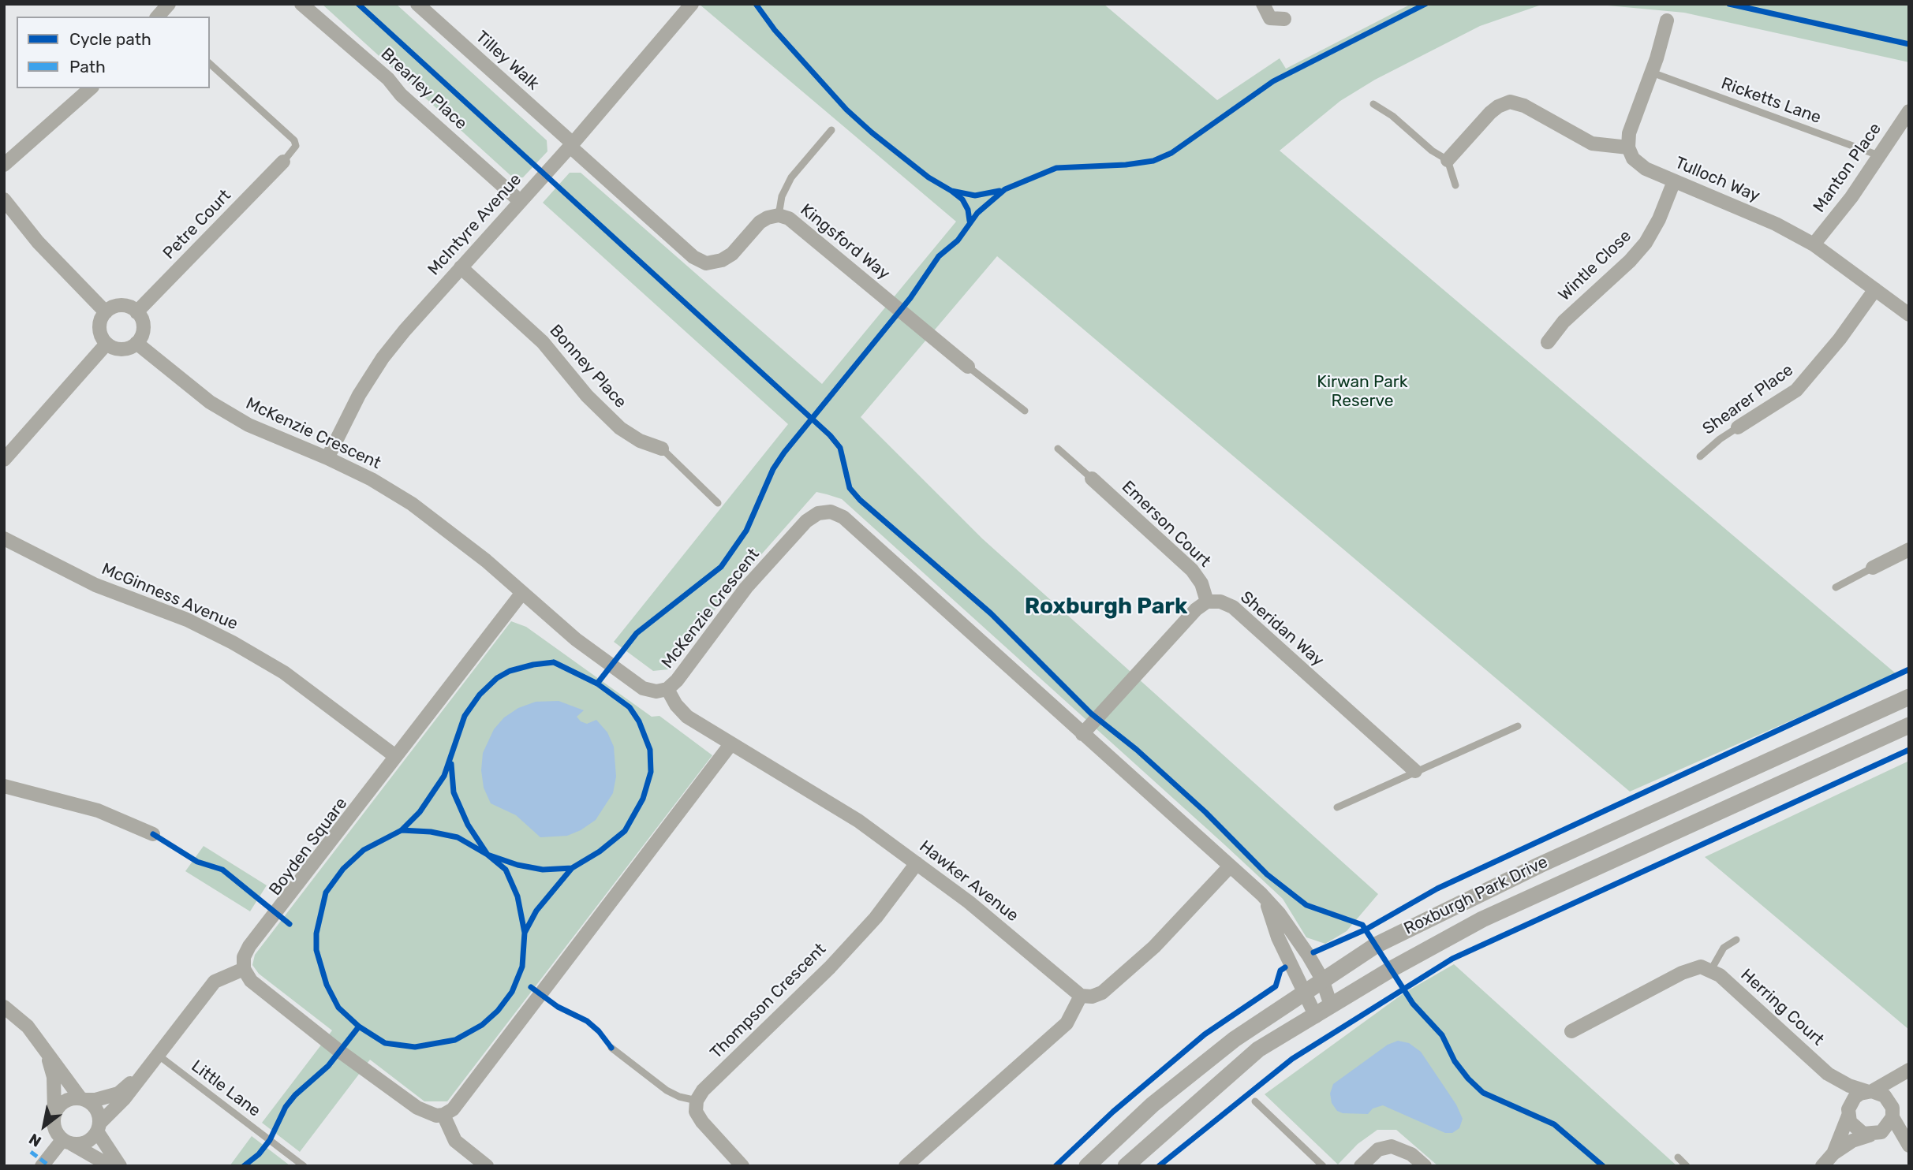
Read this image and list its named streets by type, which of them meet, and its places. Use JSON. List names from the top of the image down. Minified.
{"streets":{"street":["Tilley Walk","Brearley Place","Manton Place","Tulloch Way","Petre Court","McIntyre Avenue","Kingsford Way","Wintle Close","Bonney Place","Shearer Place","McKenzie Crescent","Emerson Court","McGinness Avenue","Sheridan Way","Boyden Square","Hawker Avenue","Roxburgh Park Drive","Thompson Crescent","Herring Court"],"lane":["Ricketts Lane","Little Lane"]},"crossings":[["Tilley Walk","McIntyre Avenue"],["Tilley Walk","Kingsford Way"],["Brearley Place","McIntyre Avenue"],["Ricketts Lane","Manton Place"],["Manton Place","Tulloch Way"],["Tulloch Way","Wintle Close"],["Tulloch Way","Shearer Place"],["Petre Court","McKenzie Crescent"],["McIntyre Avenue","Kingsford Way"],["McIntyre Avenue","Bonney Place"],["McIntyre Avenue","McKenzie Crescent"],["McKenzie Crescent","Boyden Square"],["McKenzie Crescent","Hawker Avenue"],["McKenzie Crescent","Roxburgh Park Drive"],["Emerson Court","Sheridan Way"],["McGinness Avenue","Boyden Square"],["Hawker Avenue","Thompson Crescent"]],"districts":["Roxburgh Park"],"parks":["Kirwan Park Reserve"],"legend":["Cycle path","Path"],"north":"bottom left"}
